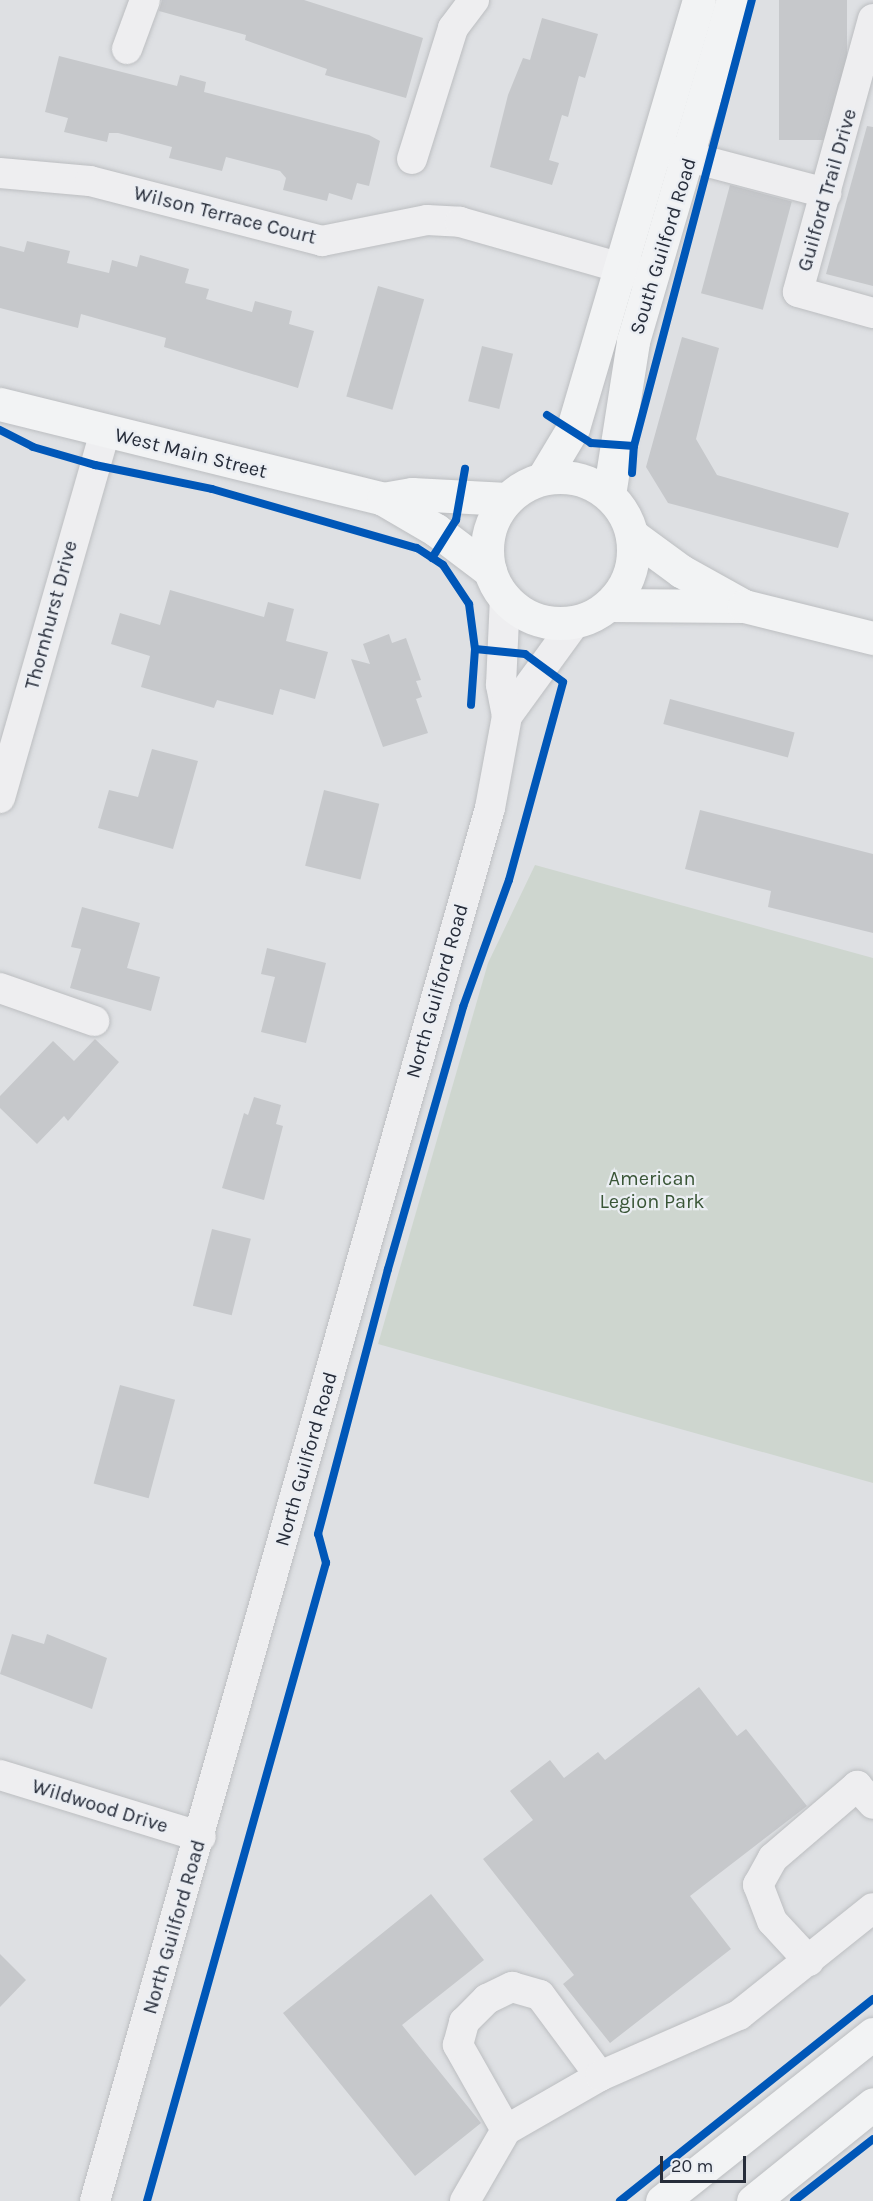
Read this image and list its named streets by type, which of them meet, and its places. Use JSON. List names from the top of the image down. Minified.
{"streets":{"main road":["South Guilford Road","West Main Street"],"street":["Guilford Trail Drive","Wilson Terrace Court","Thornhurst Drive","North Guilford Road","Wildwood Drive"]},"crossings":[["Wilson Terrace Court","South Guilford Road"],["South Guilford Road","West Main Street"],["South Guilford Road","North Guilford Road"],["West Main Street","Thornhurst Drive"],["West Main Street","North Guilford Road"],["North Guilford Road","Wildwood Drive"]],"parks":["American Legion Park"],"scale_bar":"20 m"}
